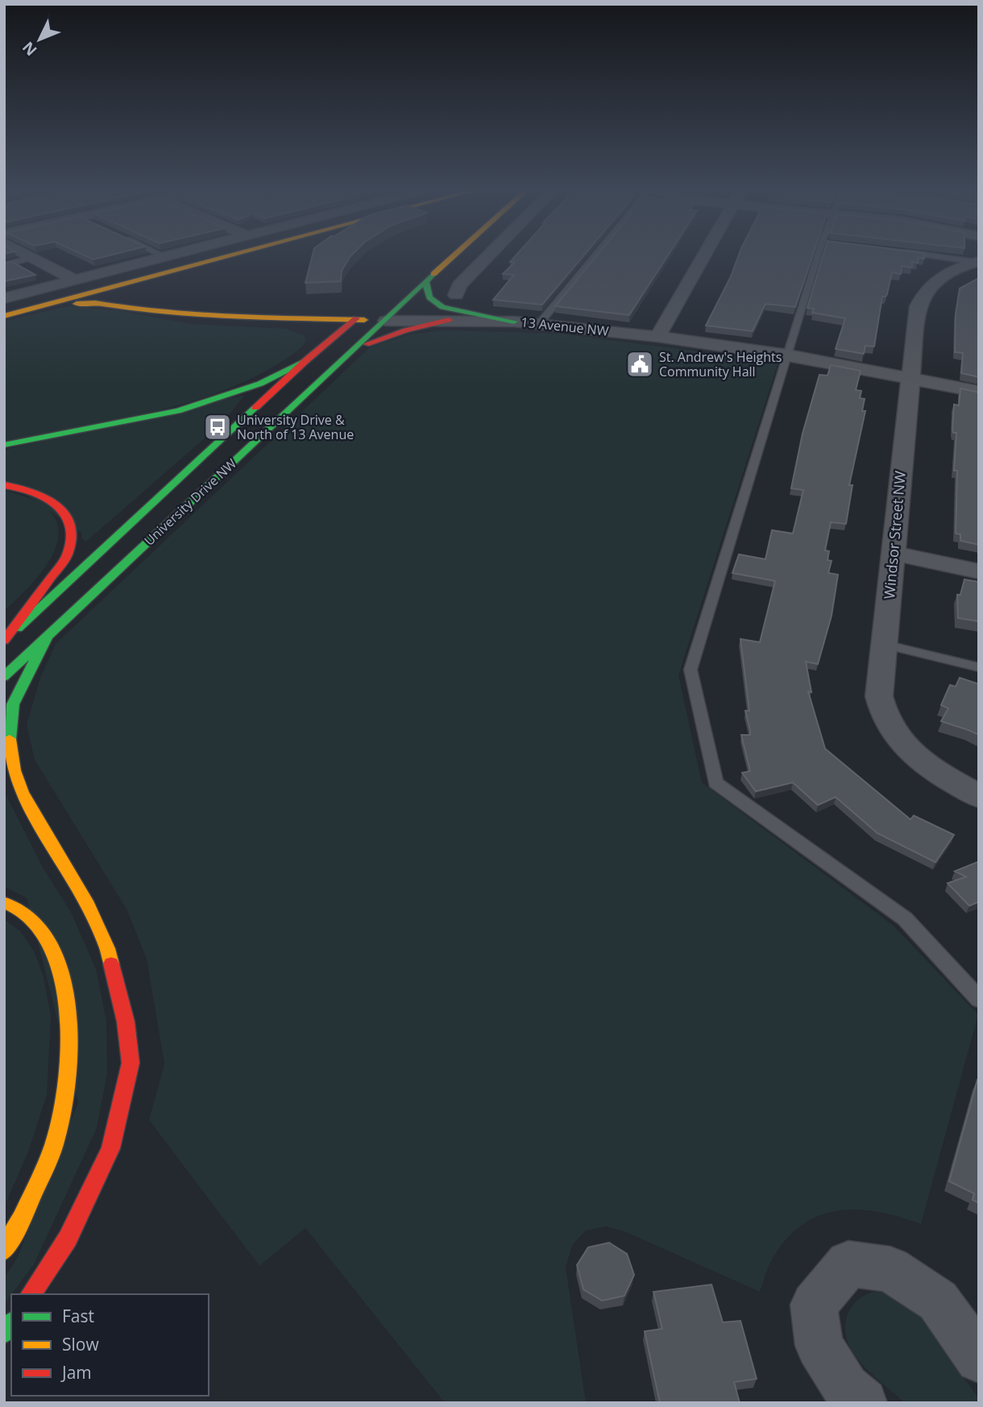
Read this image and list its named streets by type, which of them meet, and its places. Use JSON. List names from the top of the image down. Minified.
{"streets":{"main road":["13 Avenue NW","University Drive NW"],"street":["Windsor Street NW"]},"crossings":[["13 Avenue NW","University Drive NW"],["13 Avenue NW","Windsor Street NW"]],"places":{"public building":["St. Andrew's Heights Community Hall"],"bus stop":["University Drive & North of 13 Avenue"]},"legend":["Fast","Slow","Jam"],"north":"bottom left"}
